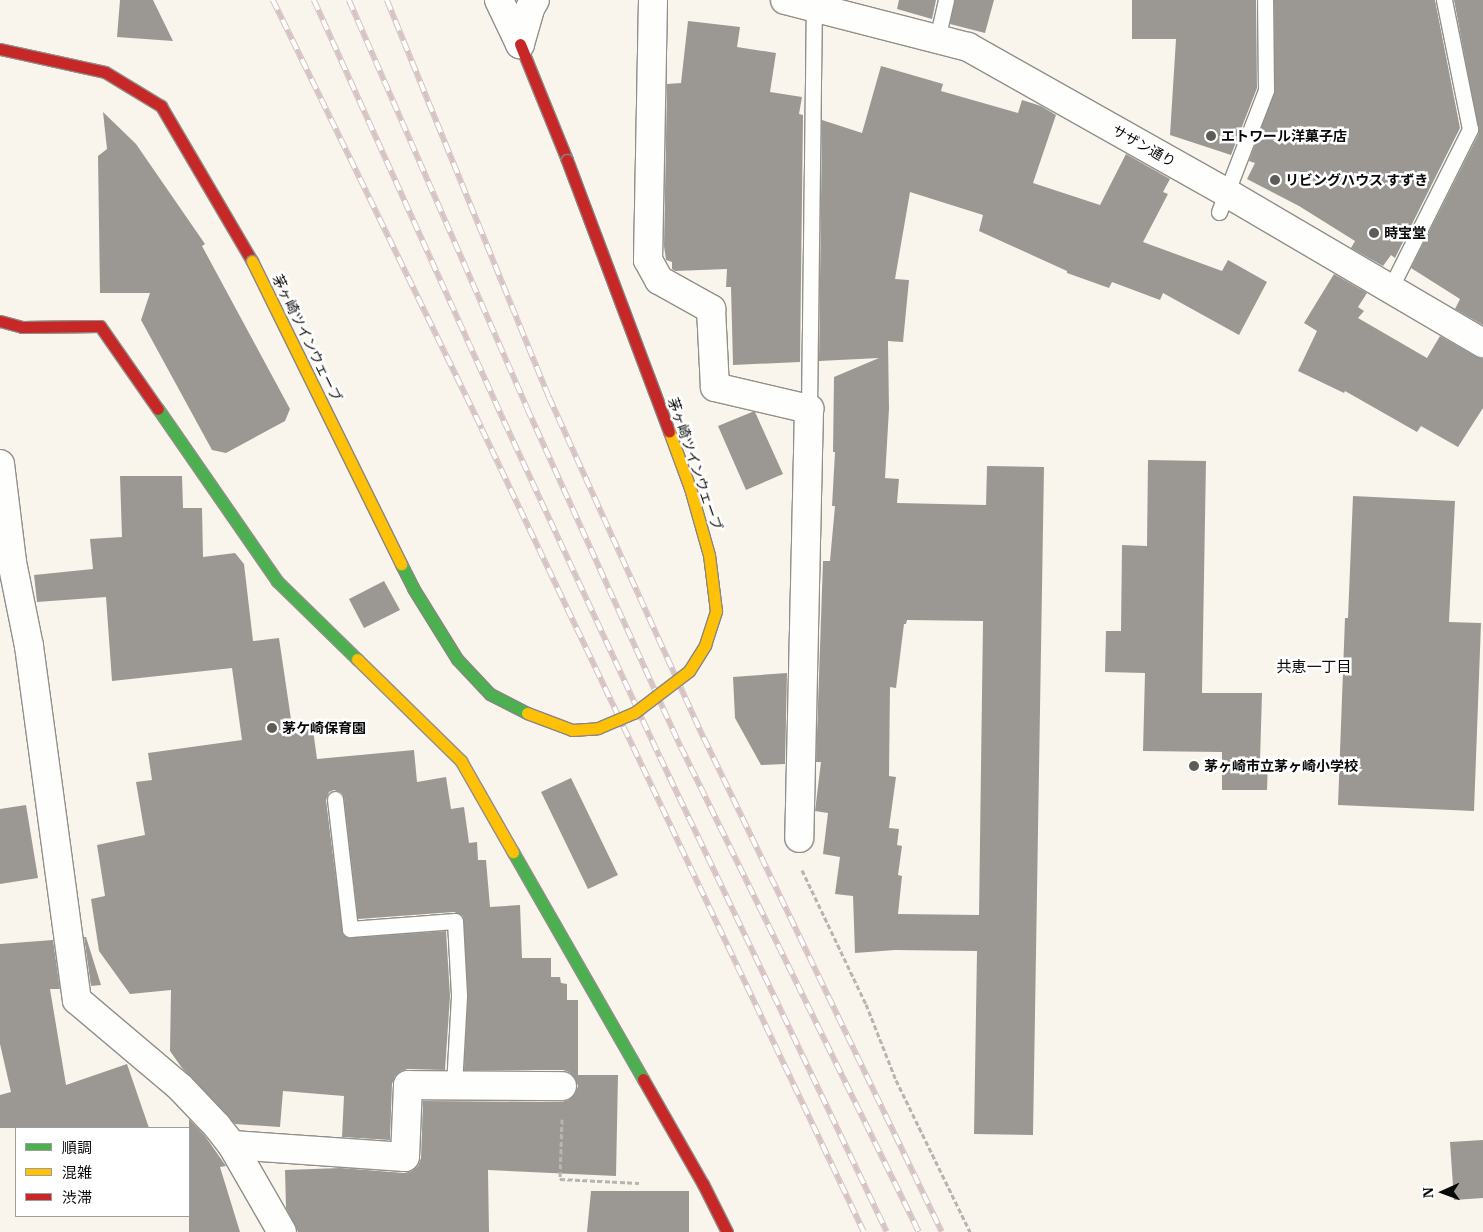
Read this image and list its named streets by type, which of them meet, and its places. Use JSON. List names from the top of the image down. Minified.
{"streets":{"street":["サザン通り","茅ヶ崎ツインウェーブ"]},"districts":["共恵一丁目"],"places":["エトワール洋菓子店","リビングハウス すずき","時宝堂","茅ケ崎保育園","茅ヶ崎市立茅ヶ崎小学校"],"legend":["順調","混雑","渋滞"],"north":"left"}
